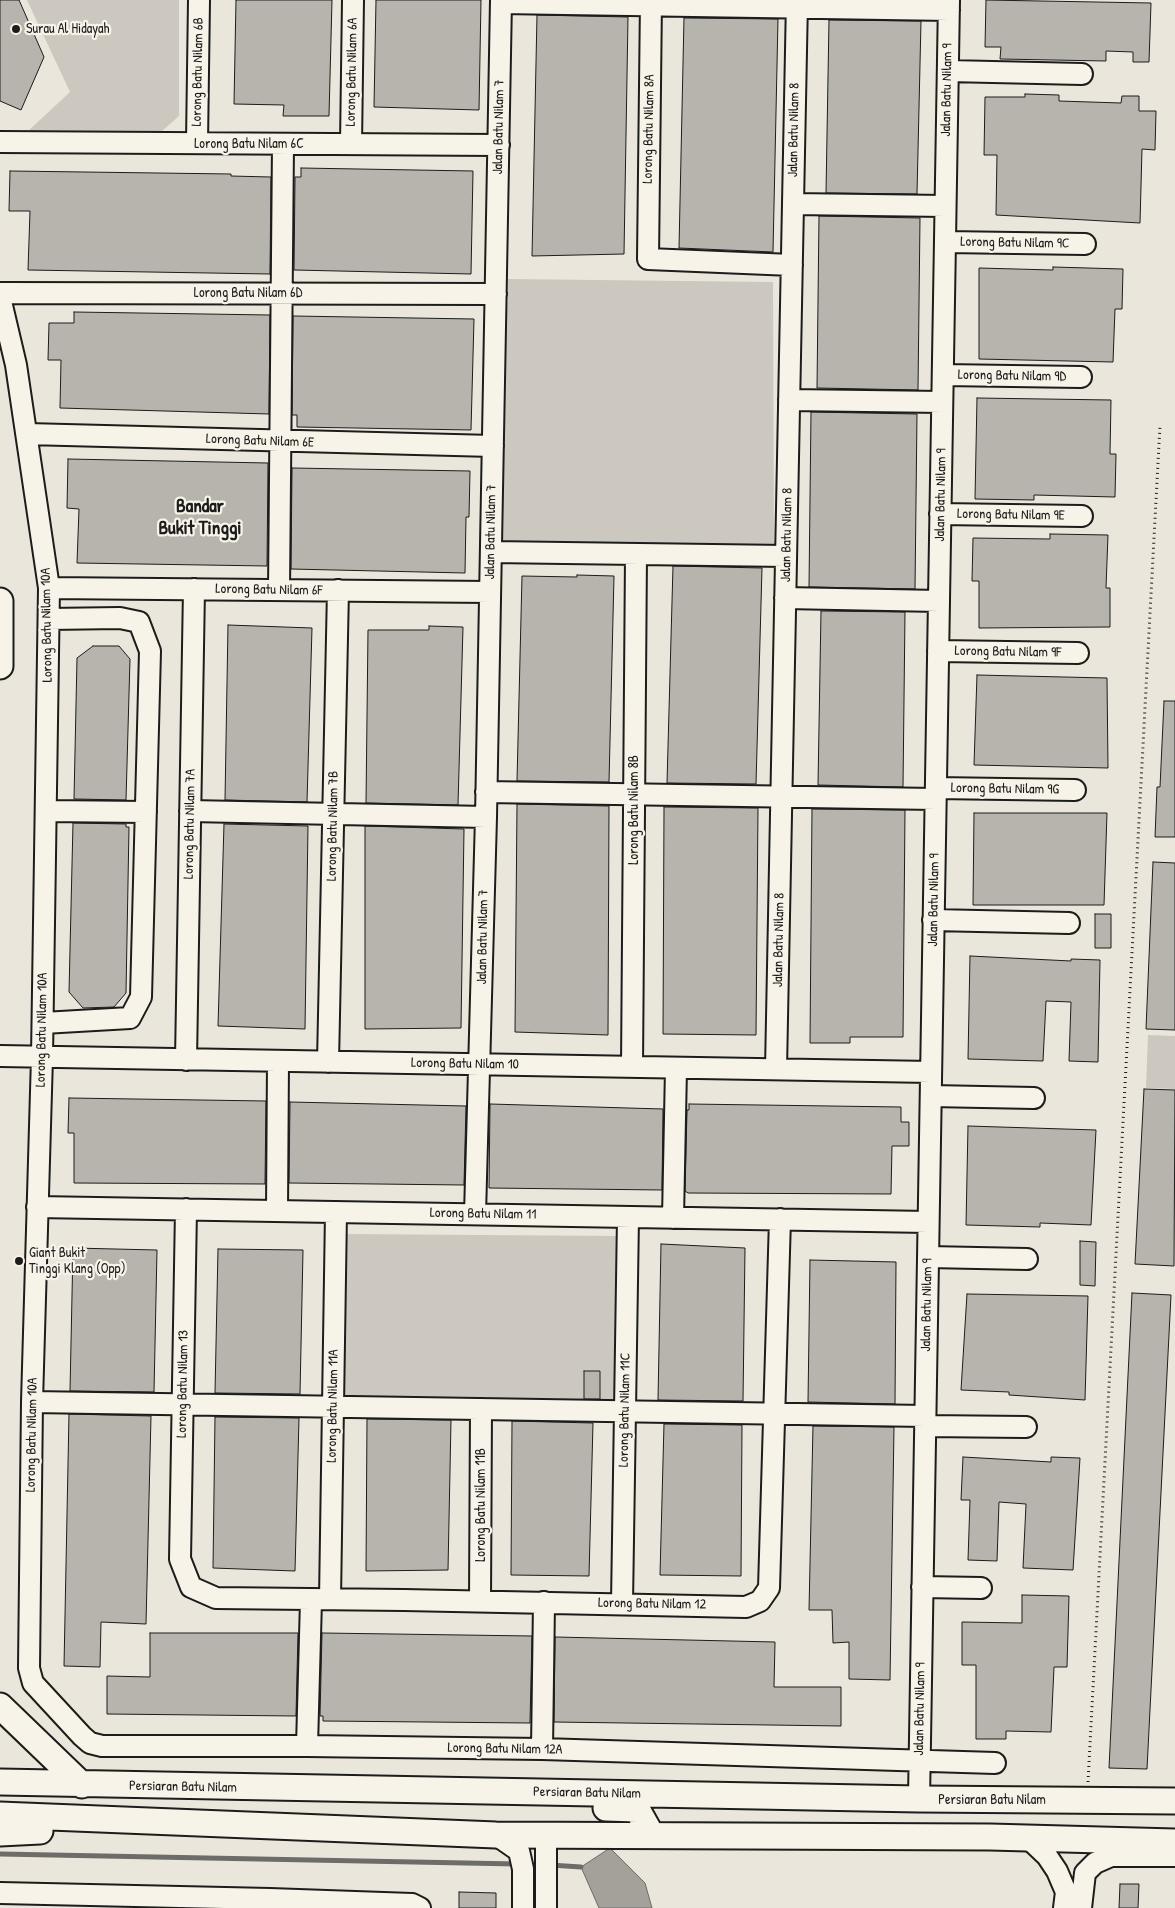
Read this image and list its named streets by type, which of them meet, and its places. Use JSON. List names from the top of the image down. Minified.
{"streets":{"main road":["Persiaran Batu Nilam"],"street":["Lorong Batu Nilam 6B","Lorong Batu Nilam 6A","Jalan Batu Nilam 9","Jalan Batu Nilam 7","Lorong Batu Nilam 8A","Jalan Batu Nilam 8","Lorong Batu Nilam 6C","Lorong Batu Nilam 9C","Lorong Batu Nilam 6D","Lorong Batu Nilam 9D","Lorong Batu Nilam 6E","Lorong Batu Nilam 9E","Lorong Batu Nilam 6F","Lorong Batu Nilam 10A","Lorong Batu Nilam 9F","Lorong Batu Nilam 9G","Lorong Batu Nilam 8B","Lorong Batu Nilam 7A","Lorong Batu Nilam 7B","Lorong Batu Nilam 10","Lorong Batu Nilam 11","Lorong Batu Nilam 13","Lorong Batu Nilam 11A","Lorong Batu Nilam 11C","Lorong Batu Nilam 11B","Lorong Batu Nilam 12","Lorong Batu Nilam 12A"]},"crossings":[["Lorong Batu Nilam 6B","Lorong Batu Nilam 6C"],["Lorong Batu Nilam 6A","Lorong Batu Nilam 6C"],["Jalan Batu Nilam 9","Lorong Batu Nilam 9C"],["Jalan Batu Nilam 9","Lorong Batu Nilam 9D"],["Jalan Batu Nilam 9","Lorong Batu Nilam 9E"],["Jalan Batu Nilam 9","Lorong Batu Nilam 9F"],["Jalan Batu Nilam 9","Lorong Batu Nilam 9G"],["Jalan Batu Nilam 9","Lorong Batu Nilam 10"],["Jalan Batu Nilam 9","Lorong Batu Nilam 11"],["Jalan Batu Nilam 9","Lorong Batu Nilam 12A"],["Jalan Batu Nilam 9","Persiaran Batu Nilam"],["Jalan Batu Nilam 7","Lorong Batu Nilam 6C"],["Jalan Batu Nilam 7","Lorong Batu Nilam 6D"],["Jalan Batu Nilam 7","Lorong Batu Nilam 6E"],["Jalan Batu Nilam 7","Lorong Batu Nilam 6F"],["Jalan Batu Nilam 7","Lorong Batu Nilam 9G"],["Jalan Batu Nilam 7","Lorong Batu Nilam 10"],["Jalan Batu Nilam 7","Lorong Batu Nilam 11"],["Lorong Batu Nilam 8A","Jalan Batu Nilam 8"],["Jalan Batu Nilam 8","Lorong Batu Nilam 9G"],["Jalan Batu Nilam 8","Lorong Batu Nilam 10"],["Lorong Batu Nilam 6D","Lorong Batu Nilam 10A"],["Lorong Batu Nilam 6E","Lorong Batu Nilam 10A"],["Lorong Batu Nilam 6F","Lorong Batu Nilam 10A"],["Lorong Batu Nilam 6F","Lorong Batu Nilam 7A"],["Lorong Batu Nilam 6F","Lorong Batu Nilam 7B"],["Lorong Batu Nilam 10A","Lorong Batu Nilam 10"],["Lorong Batu Nilam 10A","Lorong Batu Nilam 11"],["Lorong Batu Nilam 10A","Lorong Batu Nilam 12A"],["Lorong Batu Nilam 9G","Lorong Batu Nilam 8B"],["Lorong Batu Nilam 8B","Lorong Batu Nilam 10"],["Lorong Batu Nilam 7A","Lorong Batu Nilam 10"],["Lorong Batu Nilam 7B","Lorong Batu Nilam 10"],["Lorong Batu Nilam 11","Lorong Batu Nilam 13"],["Lorong Batu Nilam 11","Lorong Batu Nilam 11A"],["Lorong Batu Nilam 11","Lorong Batu Nilam 11C"],["Lorong Batu Nilam 11","Lorong Batu Nilam 12"],["Lorong Batu Nilam 13","Lorong Batu Nilam 12"],["Lorong Batu Nilam 11A","Lorong Batu Nilam 12"],["Lorong Batu Nilam 11A","Lorong Batu Nilam 12A"],["Lorong Batu Nilam 11C","Lorong Batu Nilam 12"],["Lorong Batu Nilam 11B","Lorong Batu Nilam 12"]],"districts":["Bandar Bukit Tinggi"],"places":["Surau Al Hidayah","Giant Bukit Tinggi Klang (Opp)"]}
